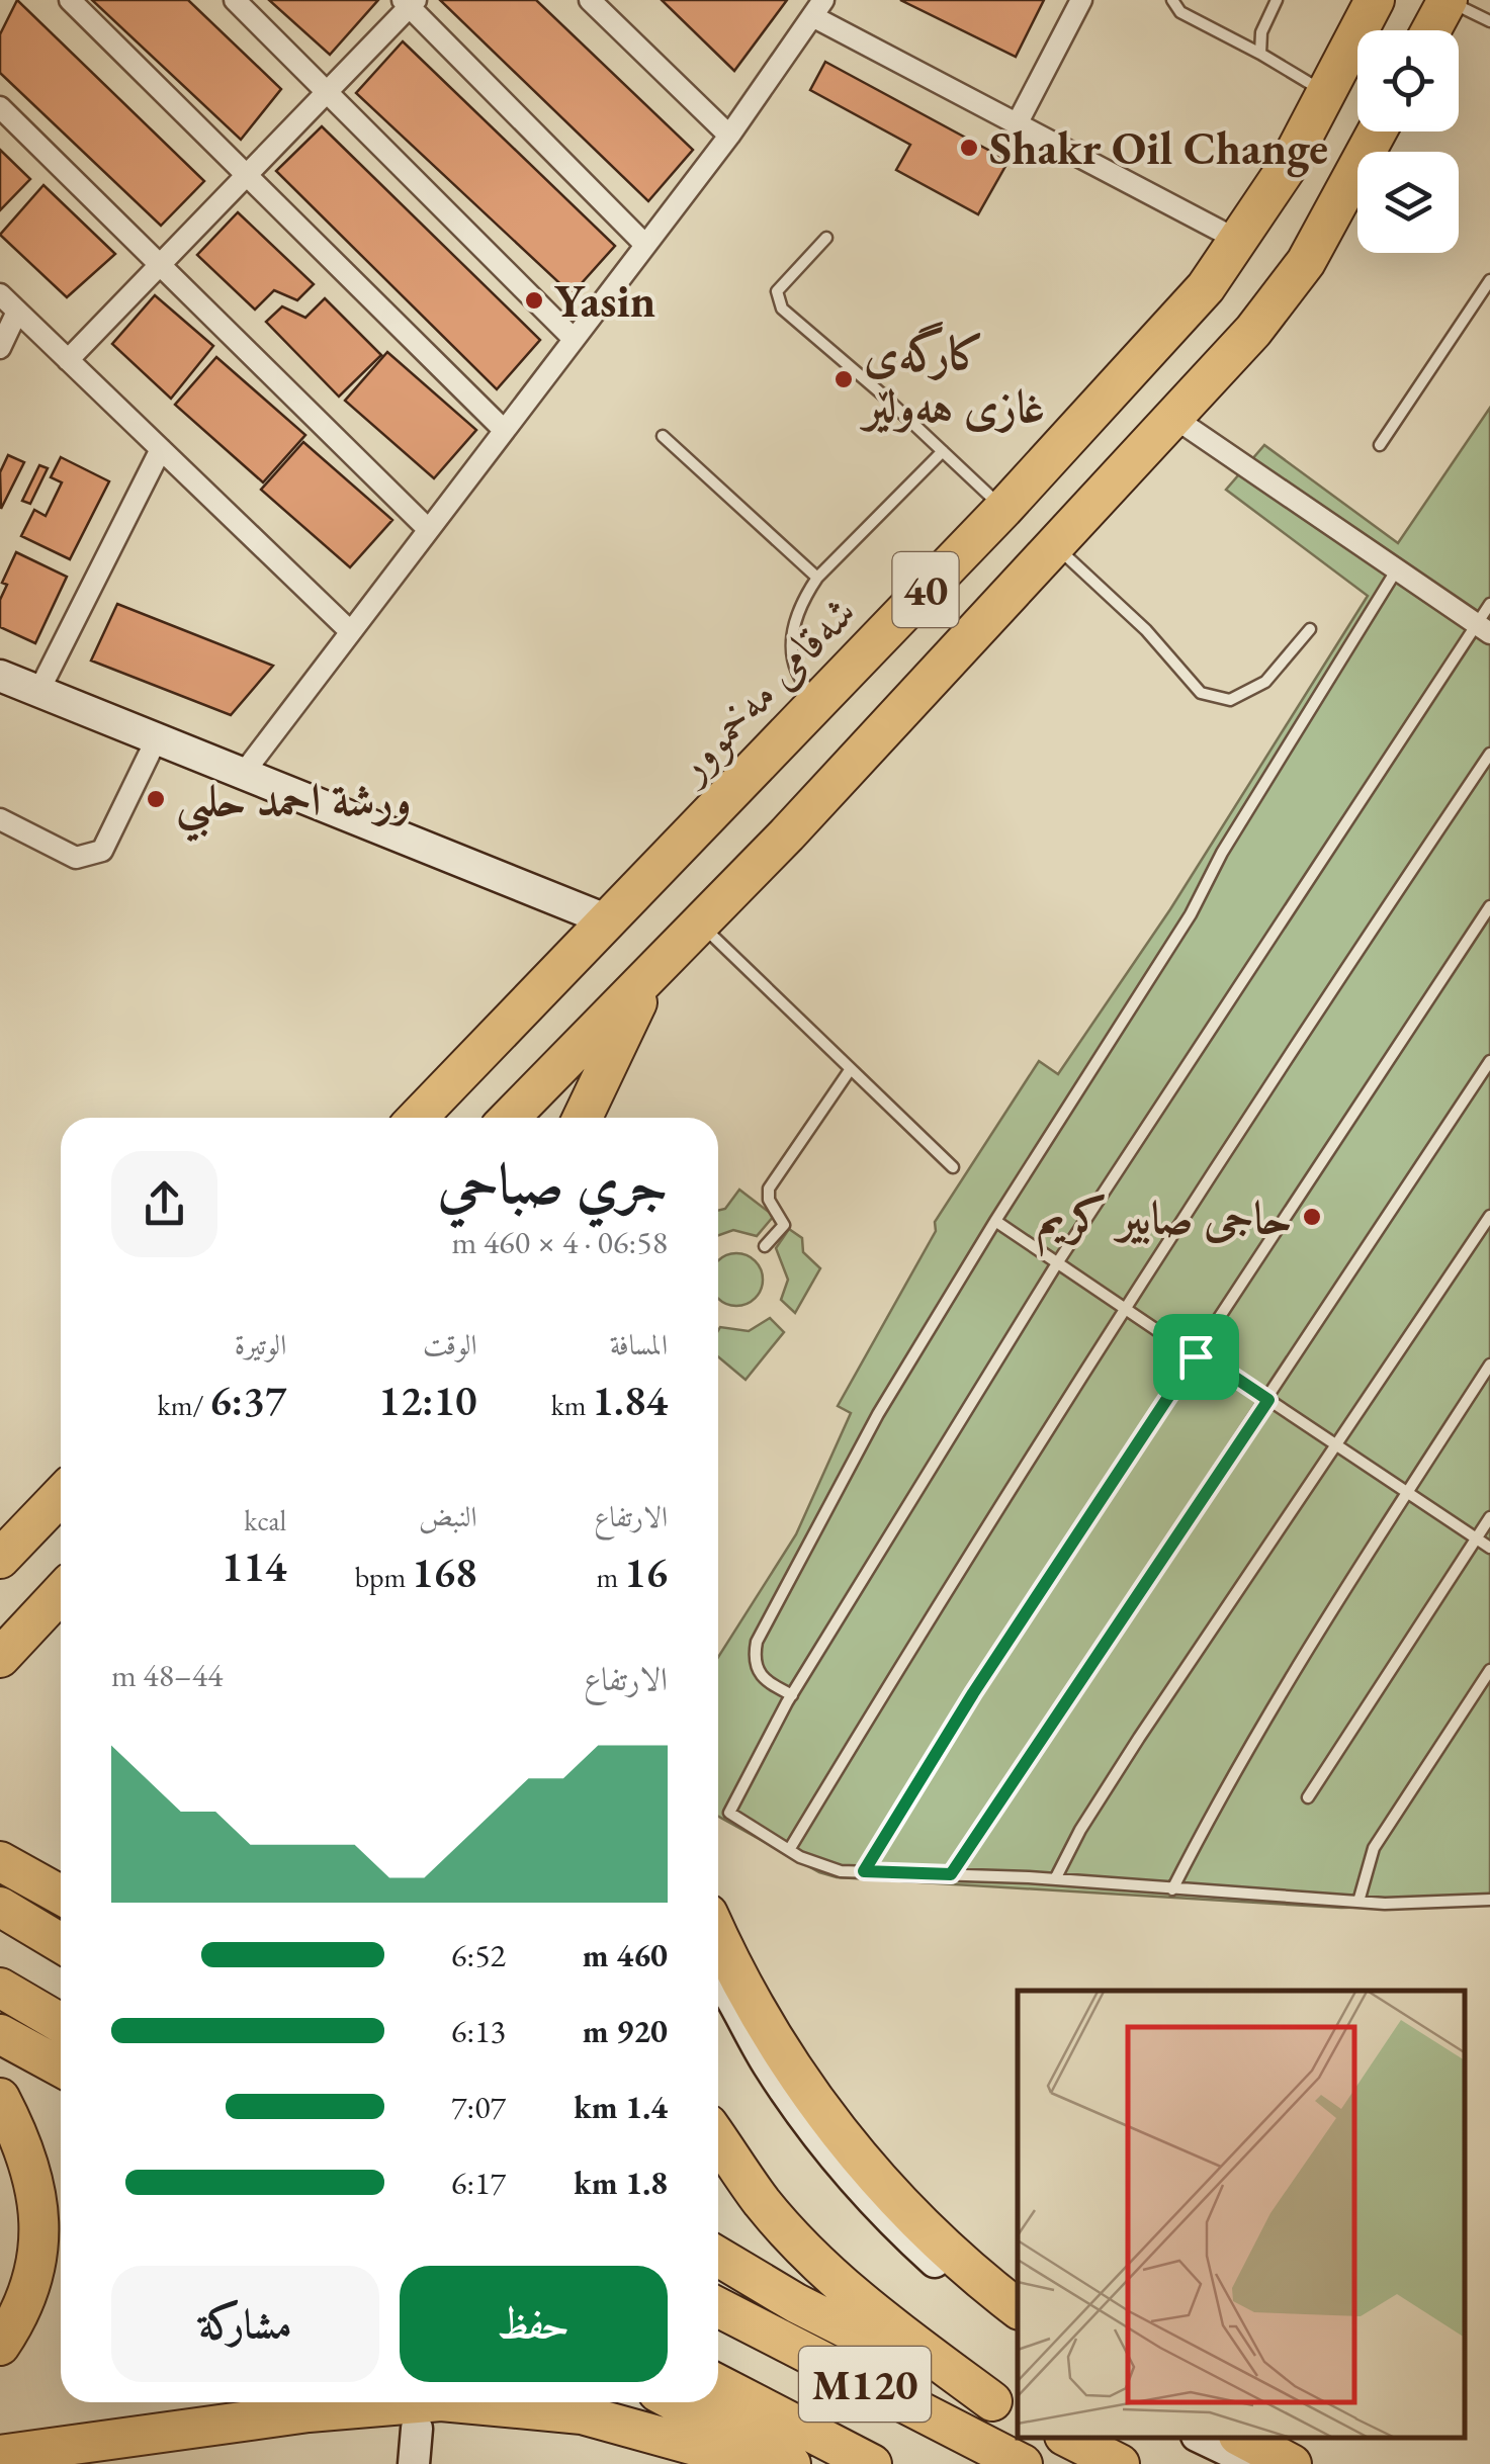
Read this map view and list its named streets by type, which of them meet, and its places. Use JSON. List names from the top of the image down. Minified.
{"streets":{"highway":["40","شەقامی مەخموور","M120"]},"places":["Shakr Oil Change","Yasin","کارگەی غازی هەولێر","ورشة احمد حلبي","حاجی صابیر کریم"],"page":{"heading":["جري صباحي","06:58 · 4 × 460 m"],"stats":[["المسافة","1.84 km"],["الوقت","12:10"],["الوتيرة","6:37 /km"],["الارتفاع","16 m"],["النبض","168 bpm"],["kcal","114"]],"chart":["الارتفاع","44–48 m"],"list":[{"name":"460 m","note":"6:52"},{"name":"920 m","note":"6:13"},{"name":"1.4 km","note":"7:07"},{"name":"1.8 km","note":"6:17"}],"buttons":["حفظ","مشاركة"]}}
